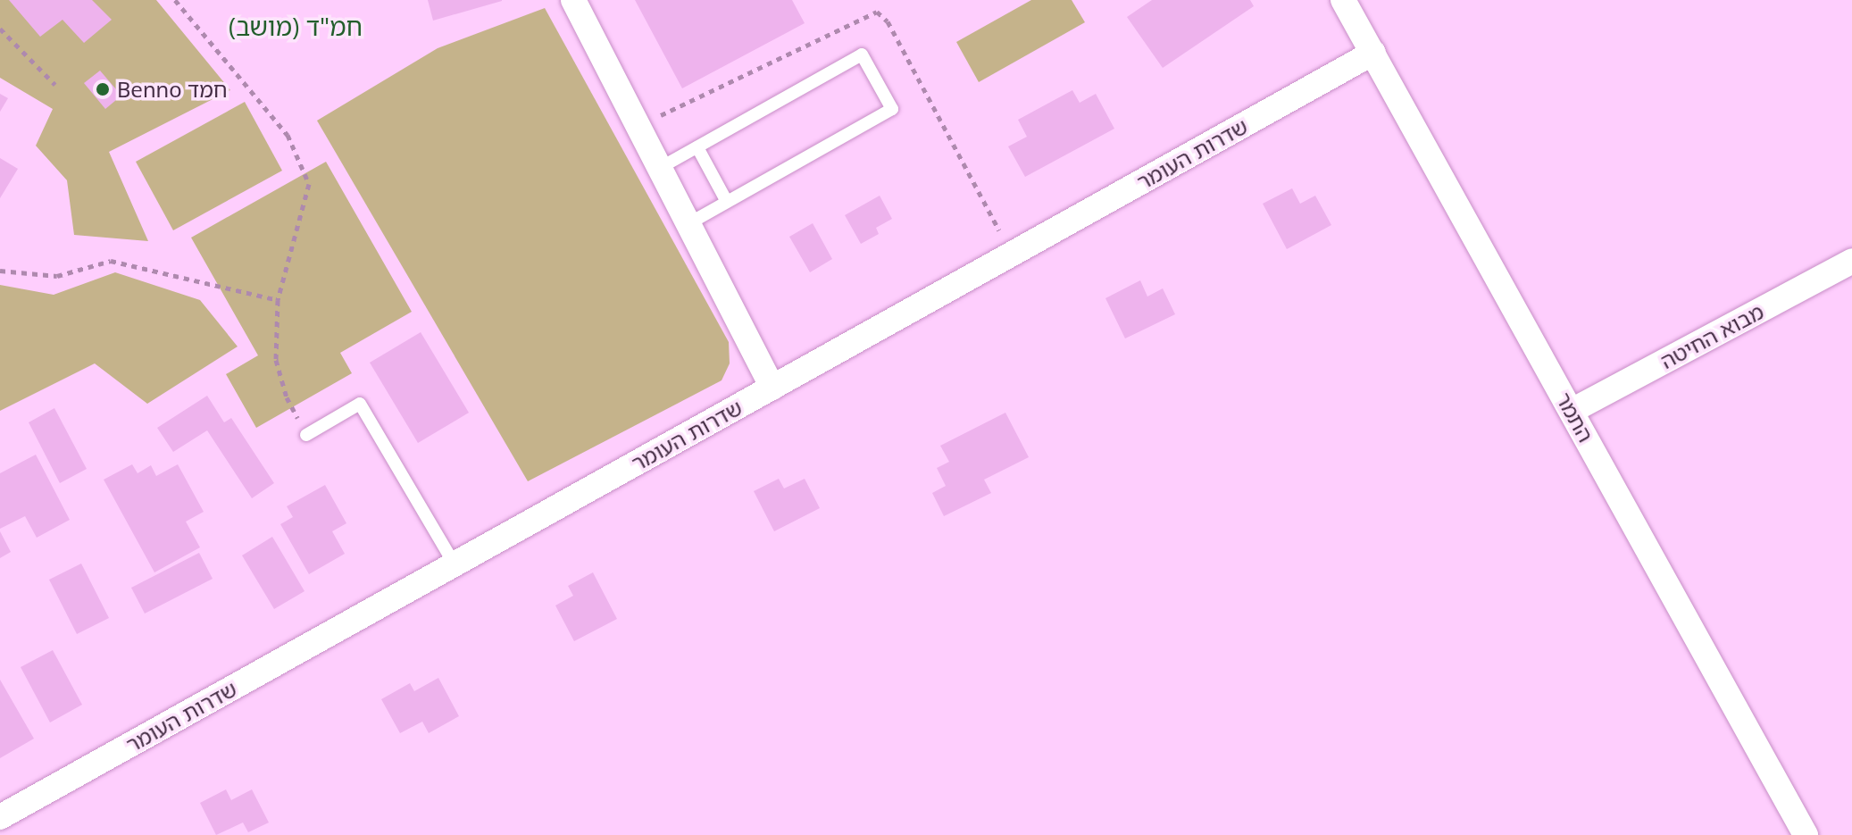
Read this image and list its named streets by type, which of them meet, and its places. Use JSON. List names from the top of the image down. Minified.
{"streets":{"street":["שדרות העומר","מבוא החיטה","התמר"]},"crossings":[["שדרות העומר","התמר"],["מבוא החיטה","התמר"]],"districts":["חמ\"ד (מושב)"],"places":["Benno חמד"]}
